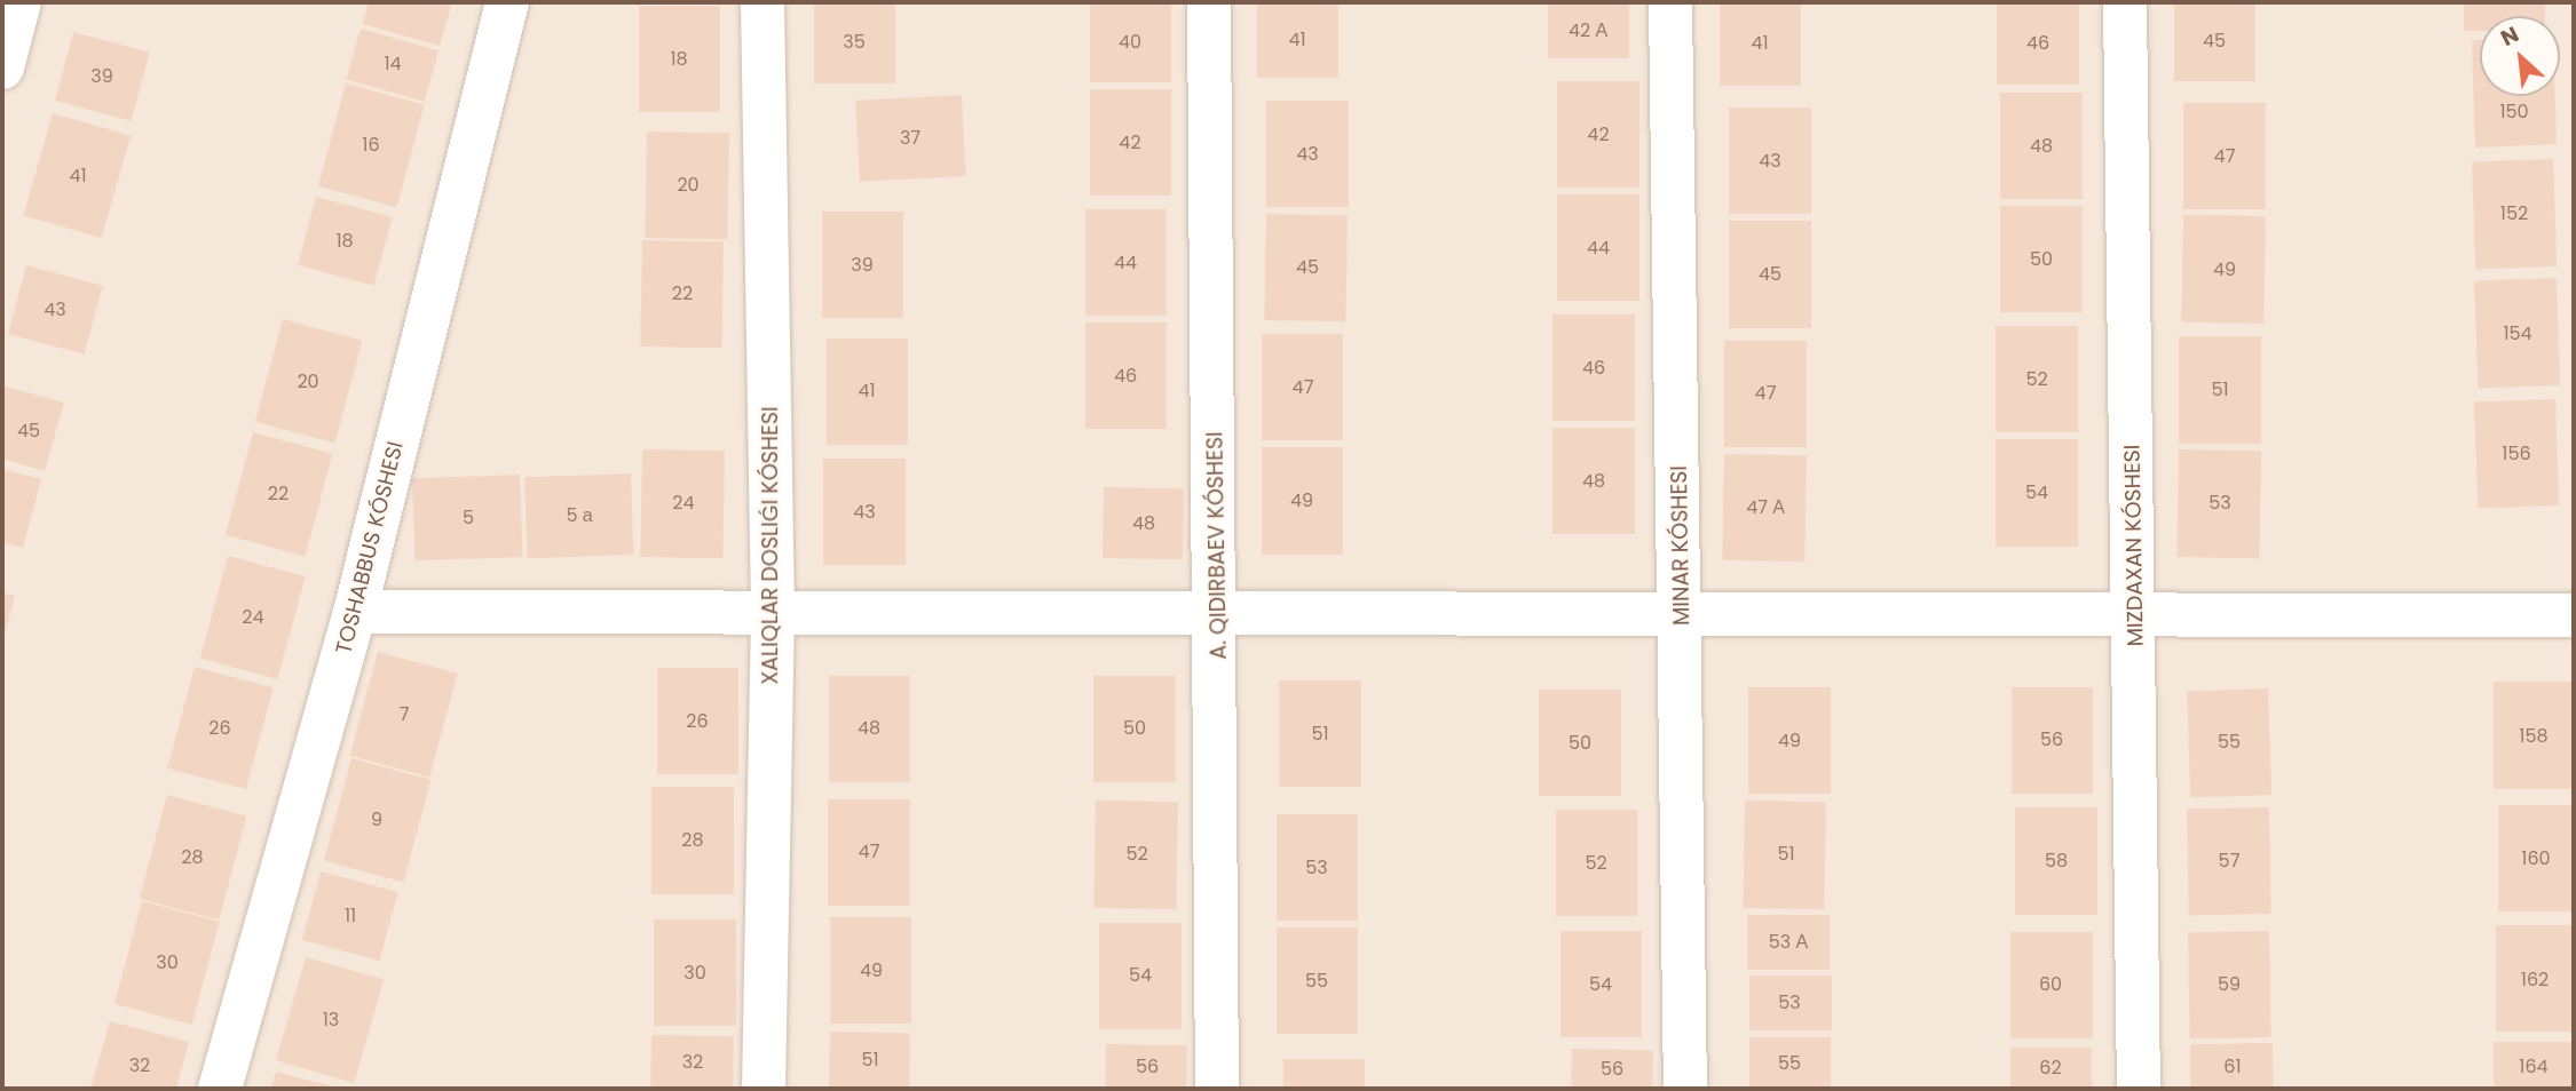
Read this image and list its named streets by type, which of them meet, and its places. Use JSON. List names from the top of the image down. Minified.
{"streets":{"street":["MINAR KÓSHESI","MIZDAXAN KÓSHESI","TOSHABBUS KÓSHESI"]},"house_numbers":["42 А","41","45","35","40","41","46","18","14","39","150","42","37","42","16","48","43","47","43","41","20","152","18","44","50","44","39","45","49","45","22","43","154","46","46","52","20","47","51","41","47","45","156","48","54","22","49","24","53","47 А","43","5 а","5","48","24","7","26","26","48","50","51","158","56","49","55","50","9","28","47","52","51","28","160","58","57","52","53","11","53 А","30","49","30","54","162","55","54","60","59","53","13","51","32","55","32","56","61","164","62","56"],"north":"top left"}
